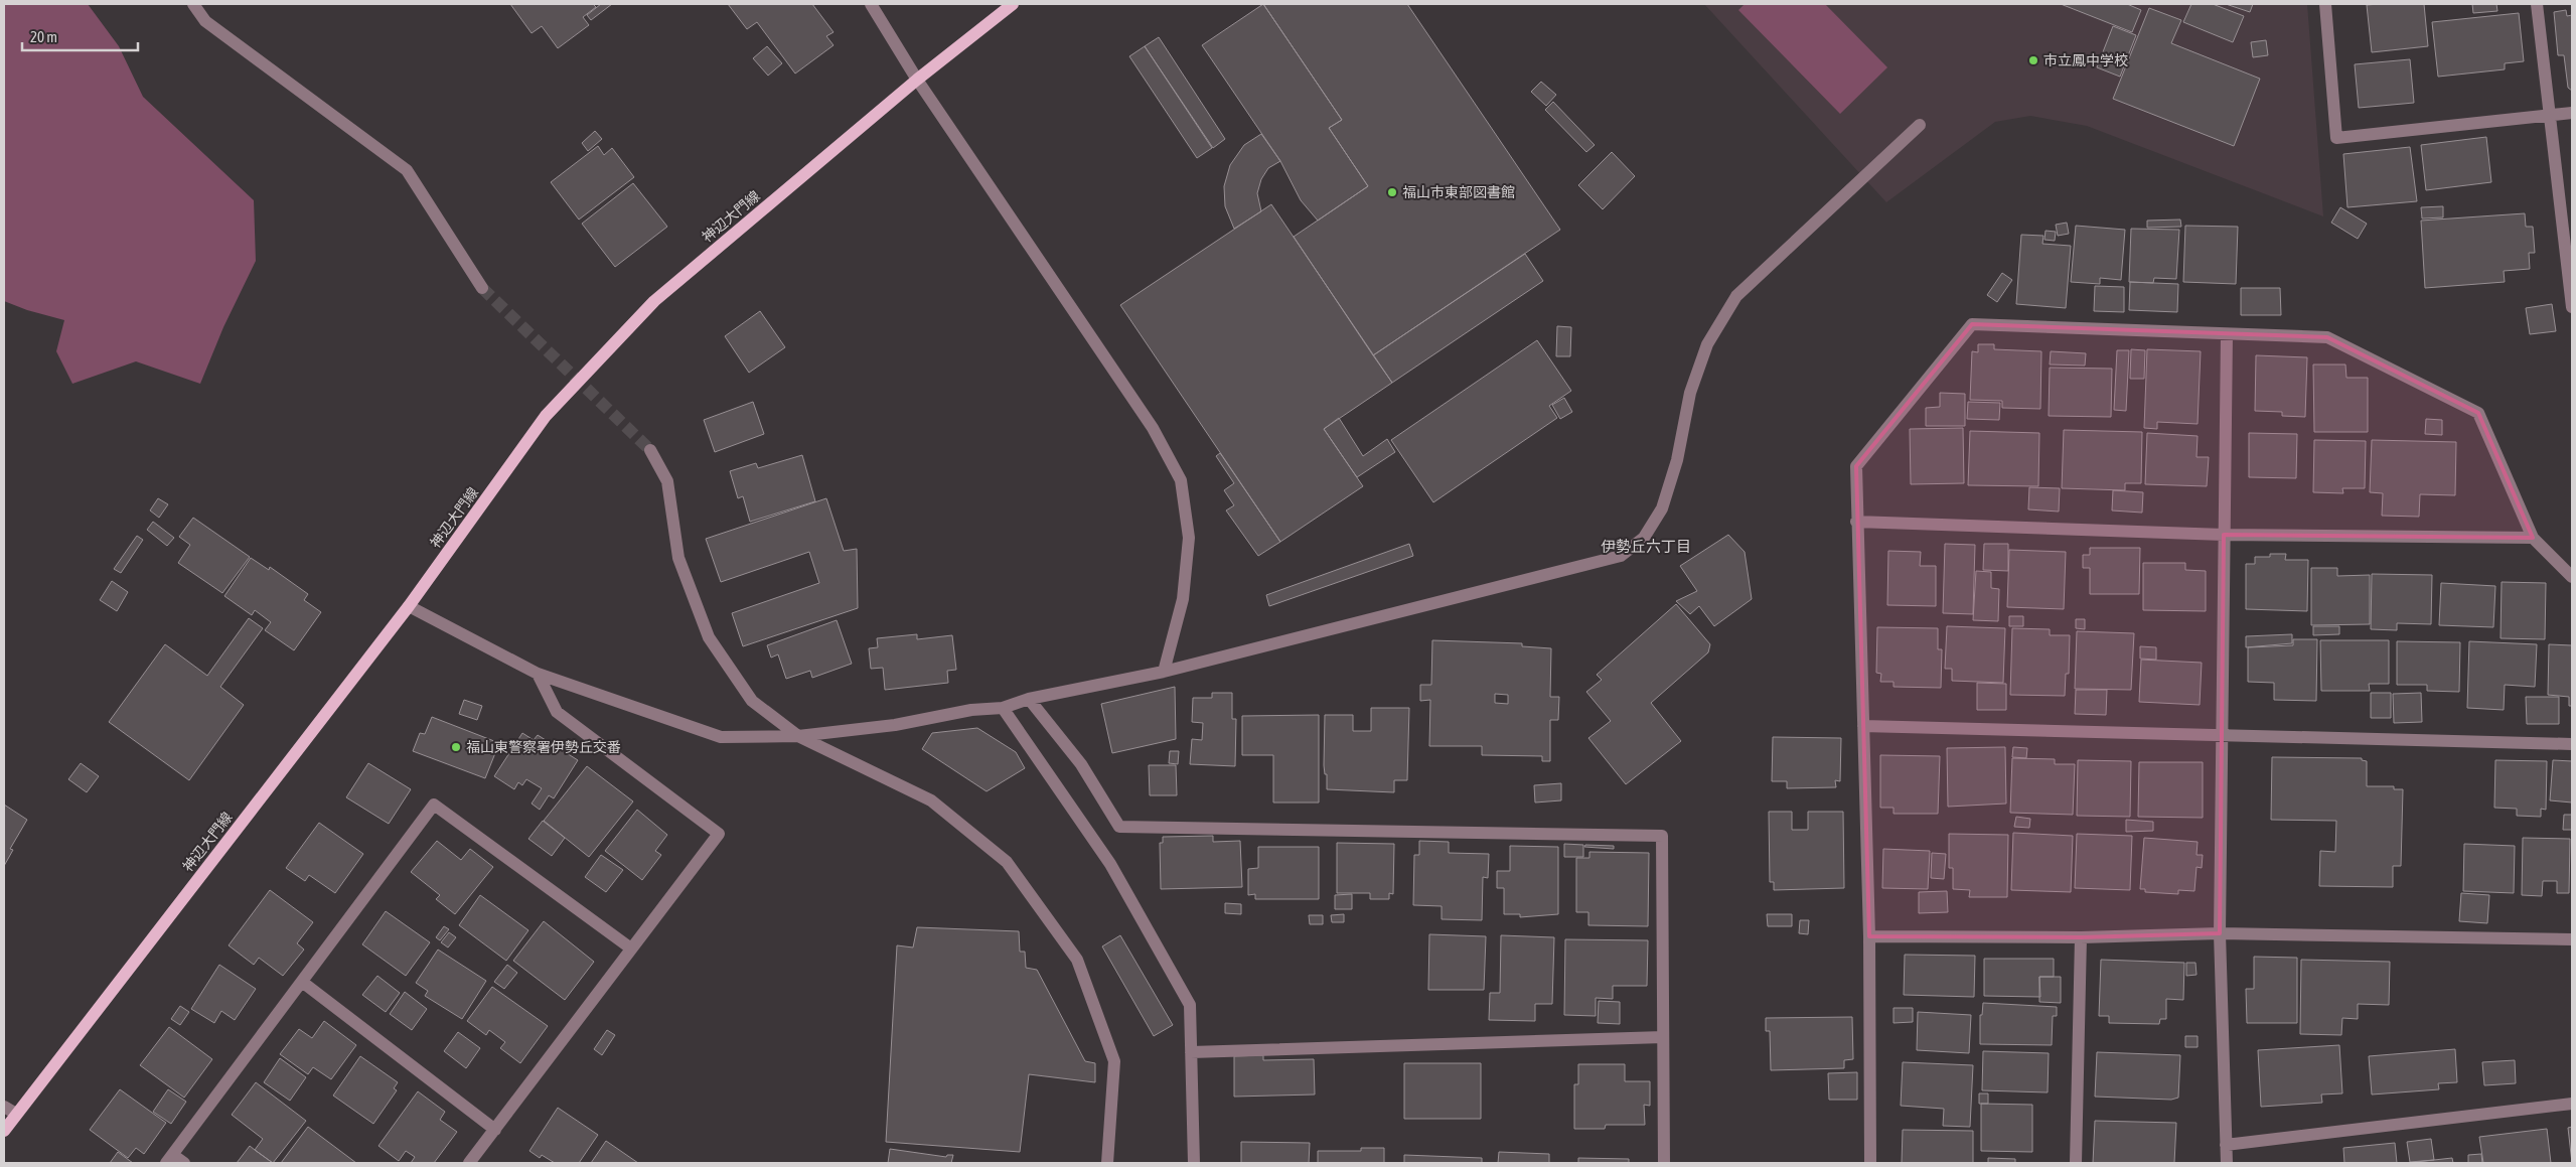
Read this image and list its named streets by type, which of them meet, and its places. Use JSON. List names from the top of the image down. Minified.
{"streets":{"main road":["神辺大門線"]},"districts":["伊勢丘六丁目"],"places":["市立鳳中学校","福山市東部図書館","福山東警察署伊勢丘交番"],"scale_bar":"20 m"}
